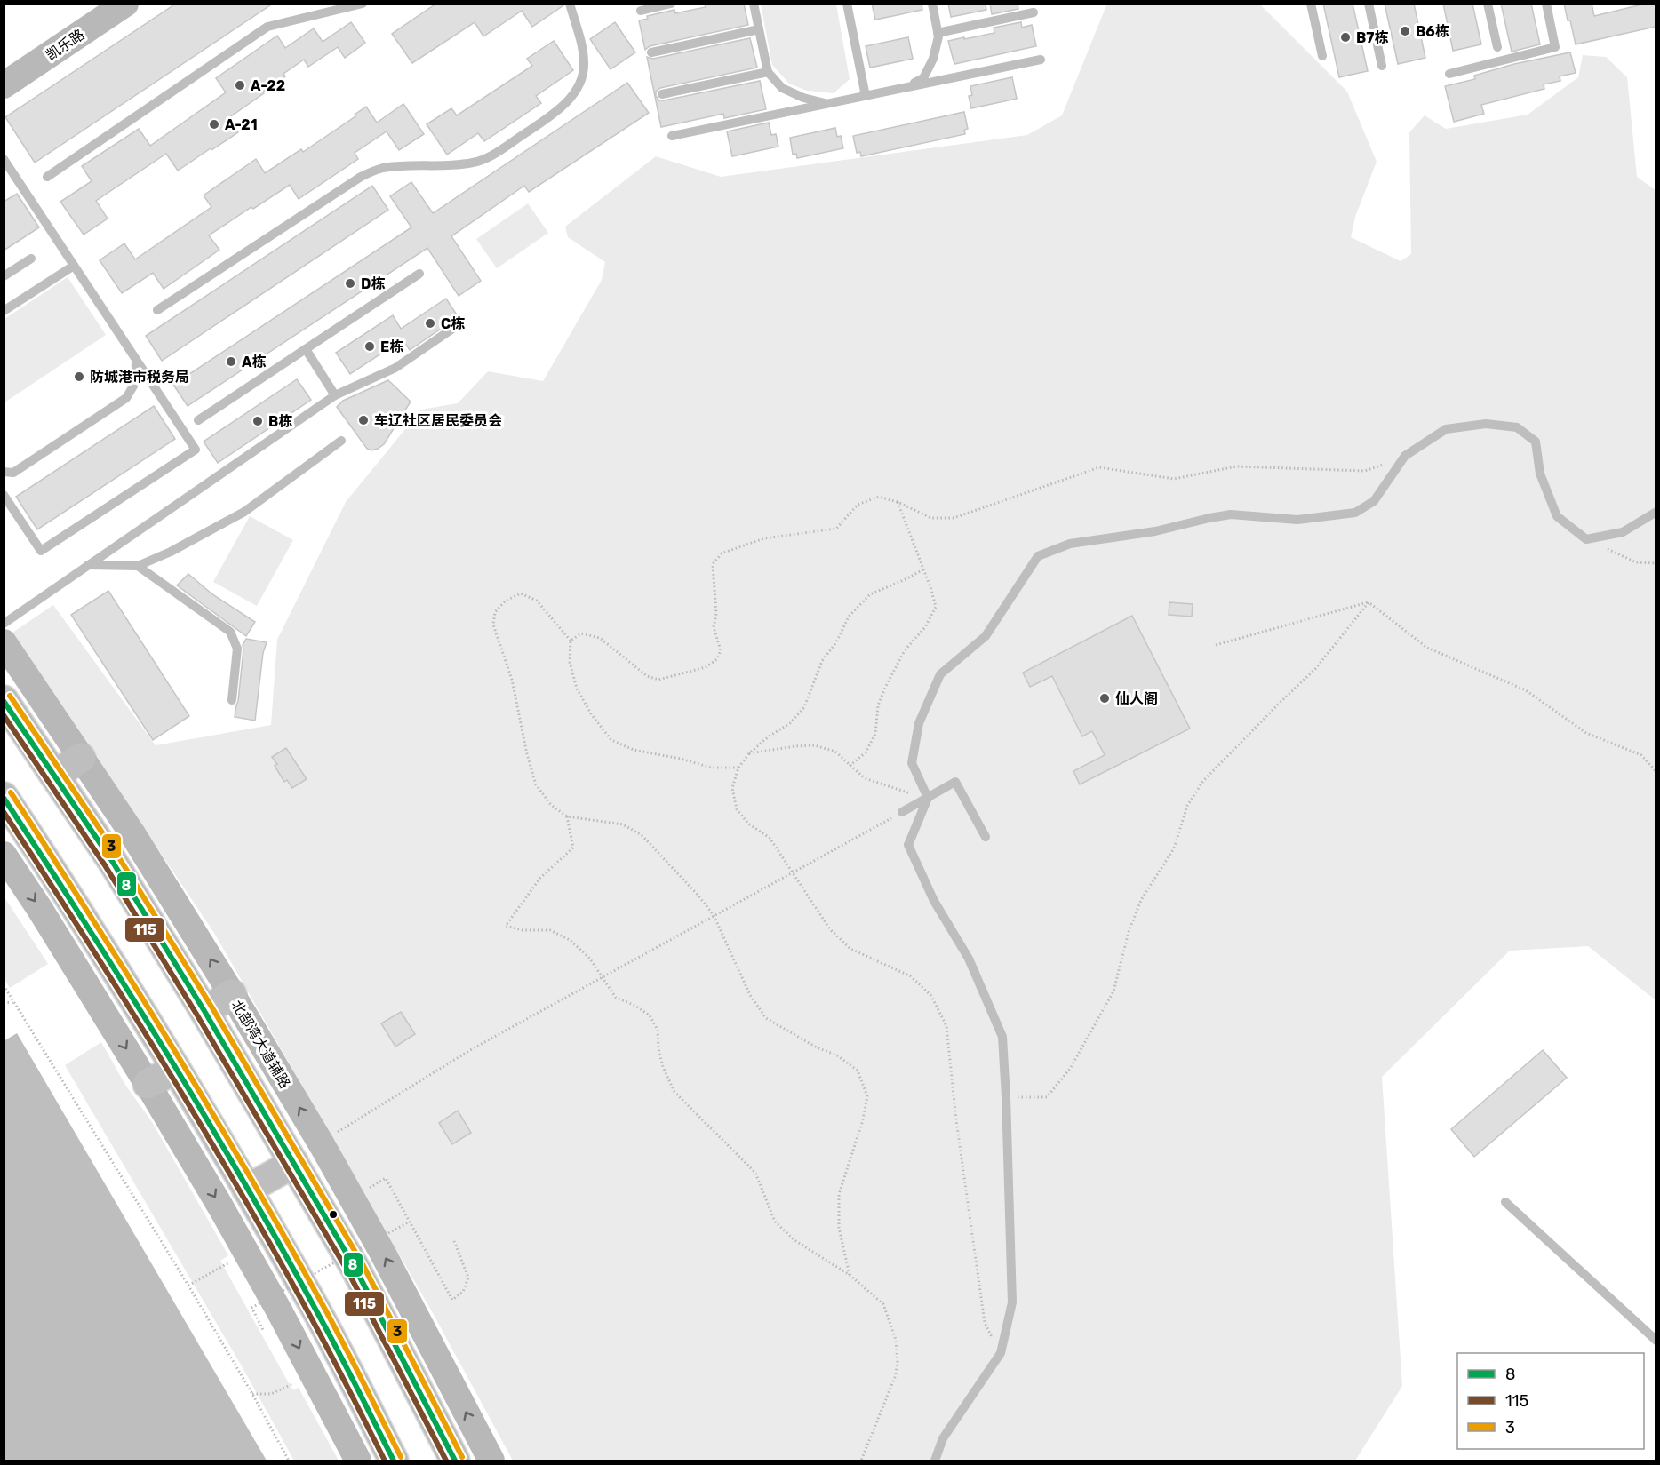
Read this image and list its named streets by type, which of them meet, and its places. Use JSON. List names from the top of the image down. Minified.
{"streets":{"main road":["凯乐路","北部湾大道辅路"]},"places":["B6栋","B7栋","A-22","A-21","D栋","C栋","E栋","A栋","防城港市税务局","车辽社区居民委员会","B栋","仙人阁"],"lines":["transit line 3","transit line 8","transit line 115"],"legend":["8","115","3"]}
